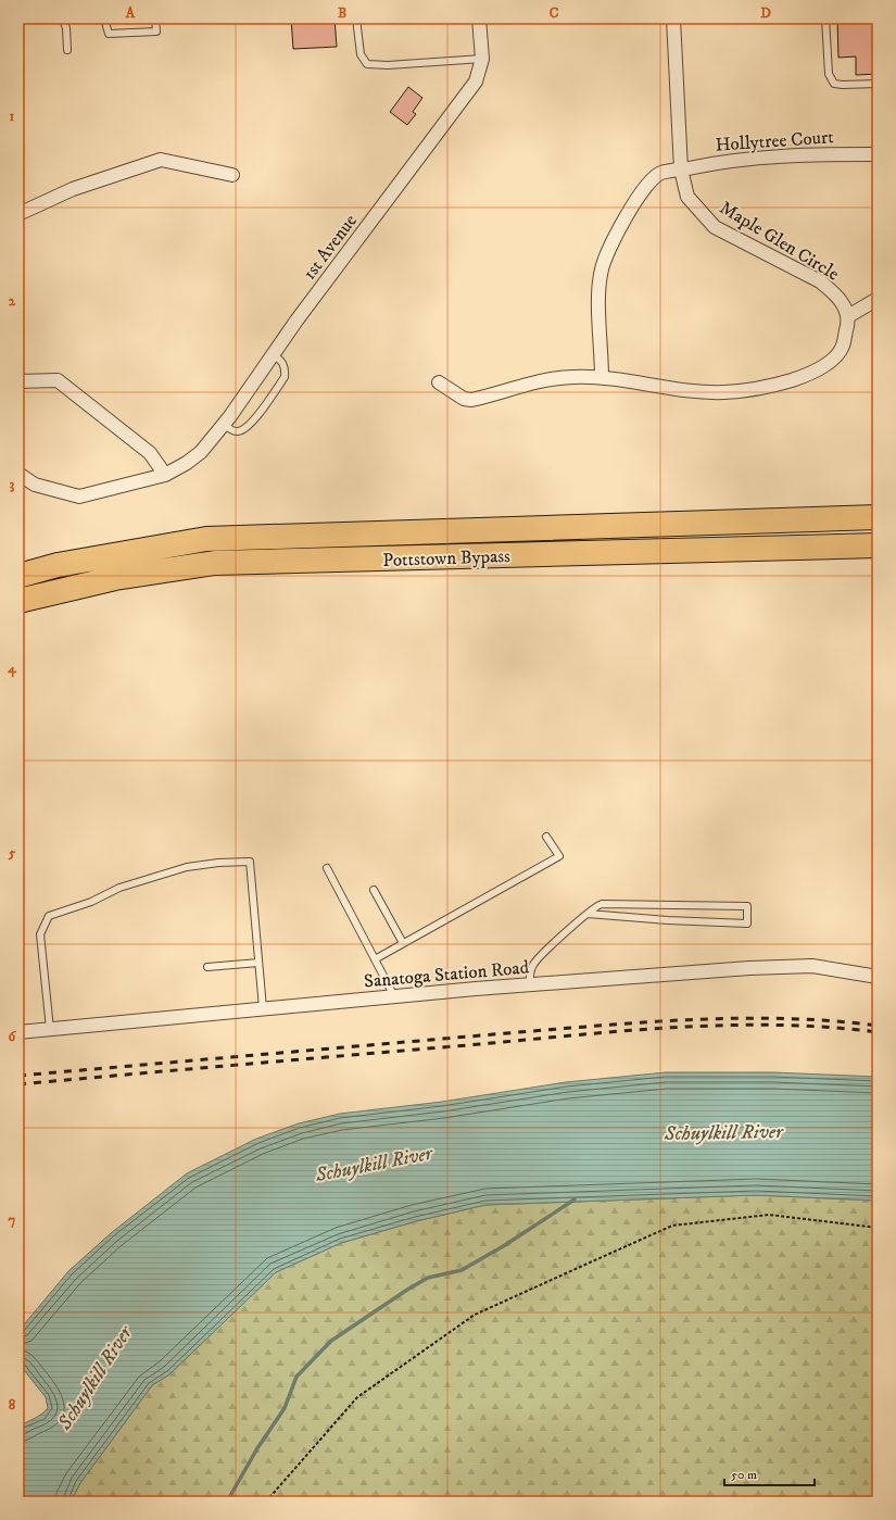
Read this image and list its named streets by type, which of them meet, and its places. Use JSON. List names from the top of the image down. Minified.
{"streets":{"highway":["Pottstown Bypass"],"street":["Hollytree Court","Maple Glen Circle","1st Avenue","Sanatoga Station Road"]},"crossings":[["Hollytree Court","Maple Glen Circle"]],"water":["Schuylkill River"],"scale_bar":"50 m","grid":{"columns":["A","B","C","D"],"rows":["1","2","3","4","5","6","7","8"]}}
